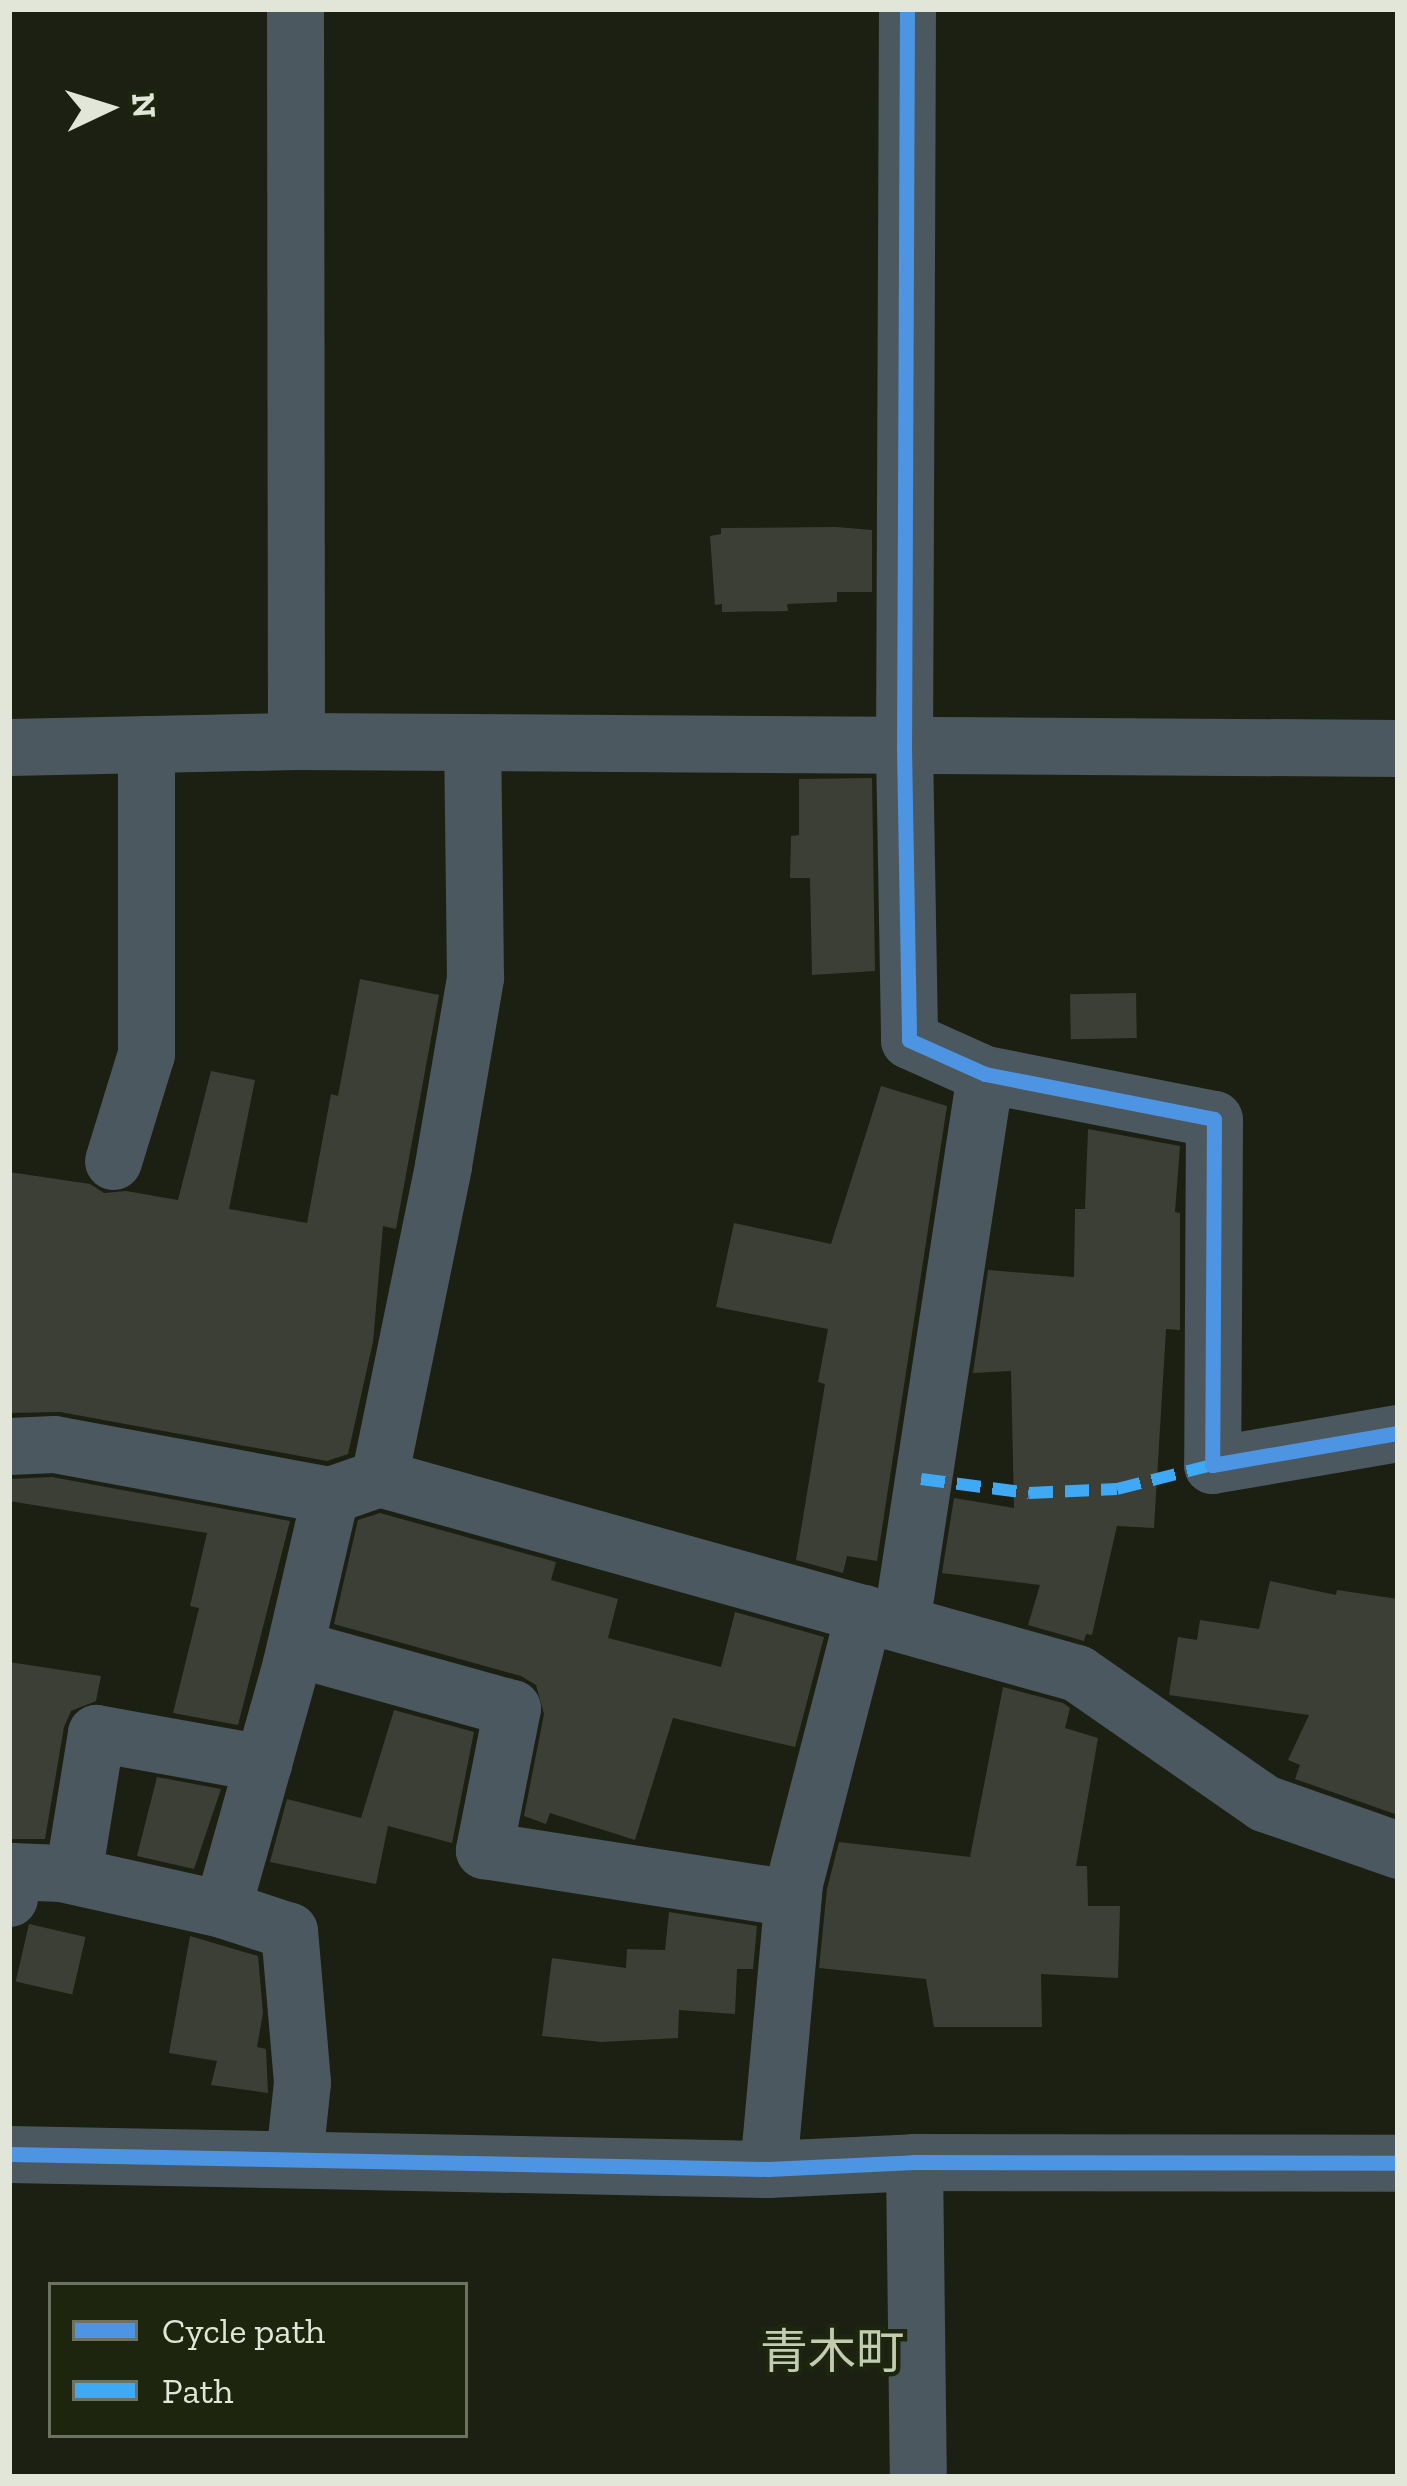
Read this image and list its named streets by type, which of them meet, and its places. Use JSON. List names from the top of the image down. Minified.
{"districts":["青木町"],"legend":["Cycle path","Path"],"north":"right"}
